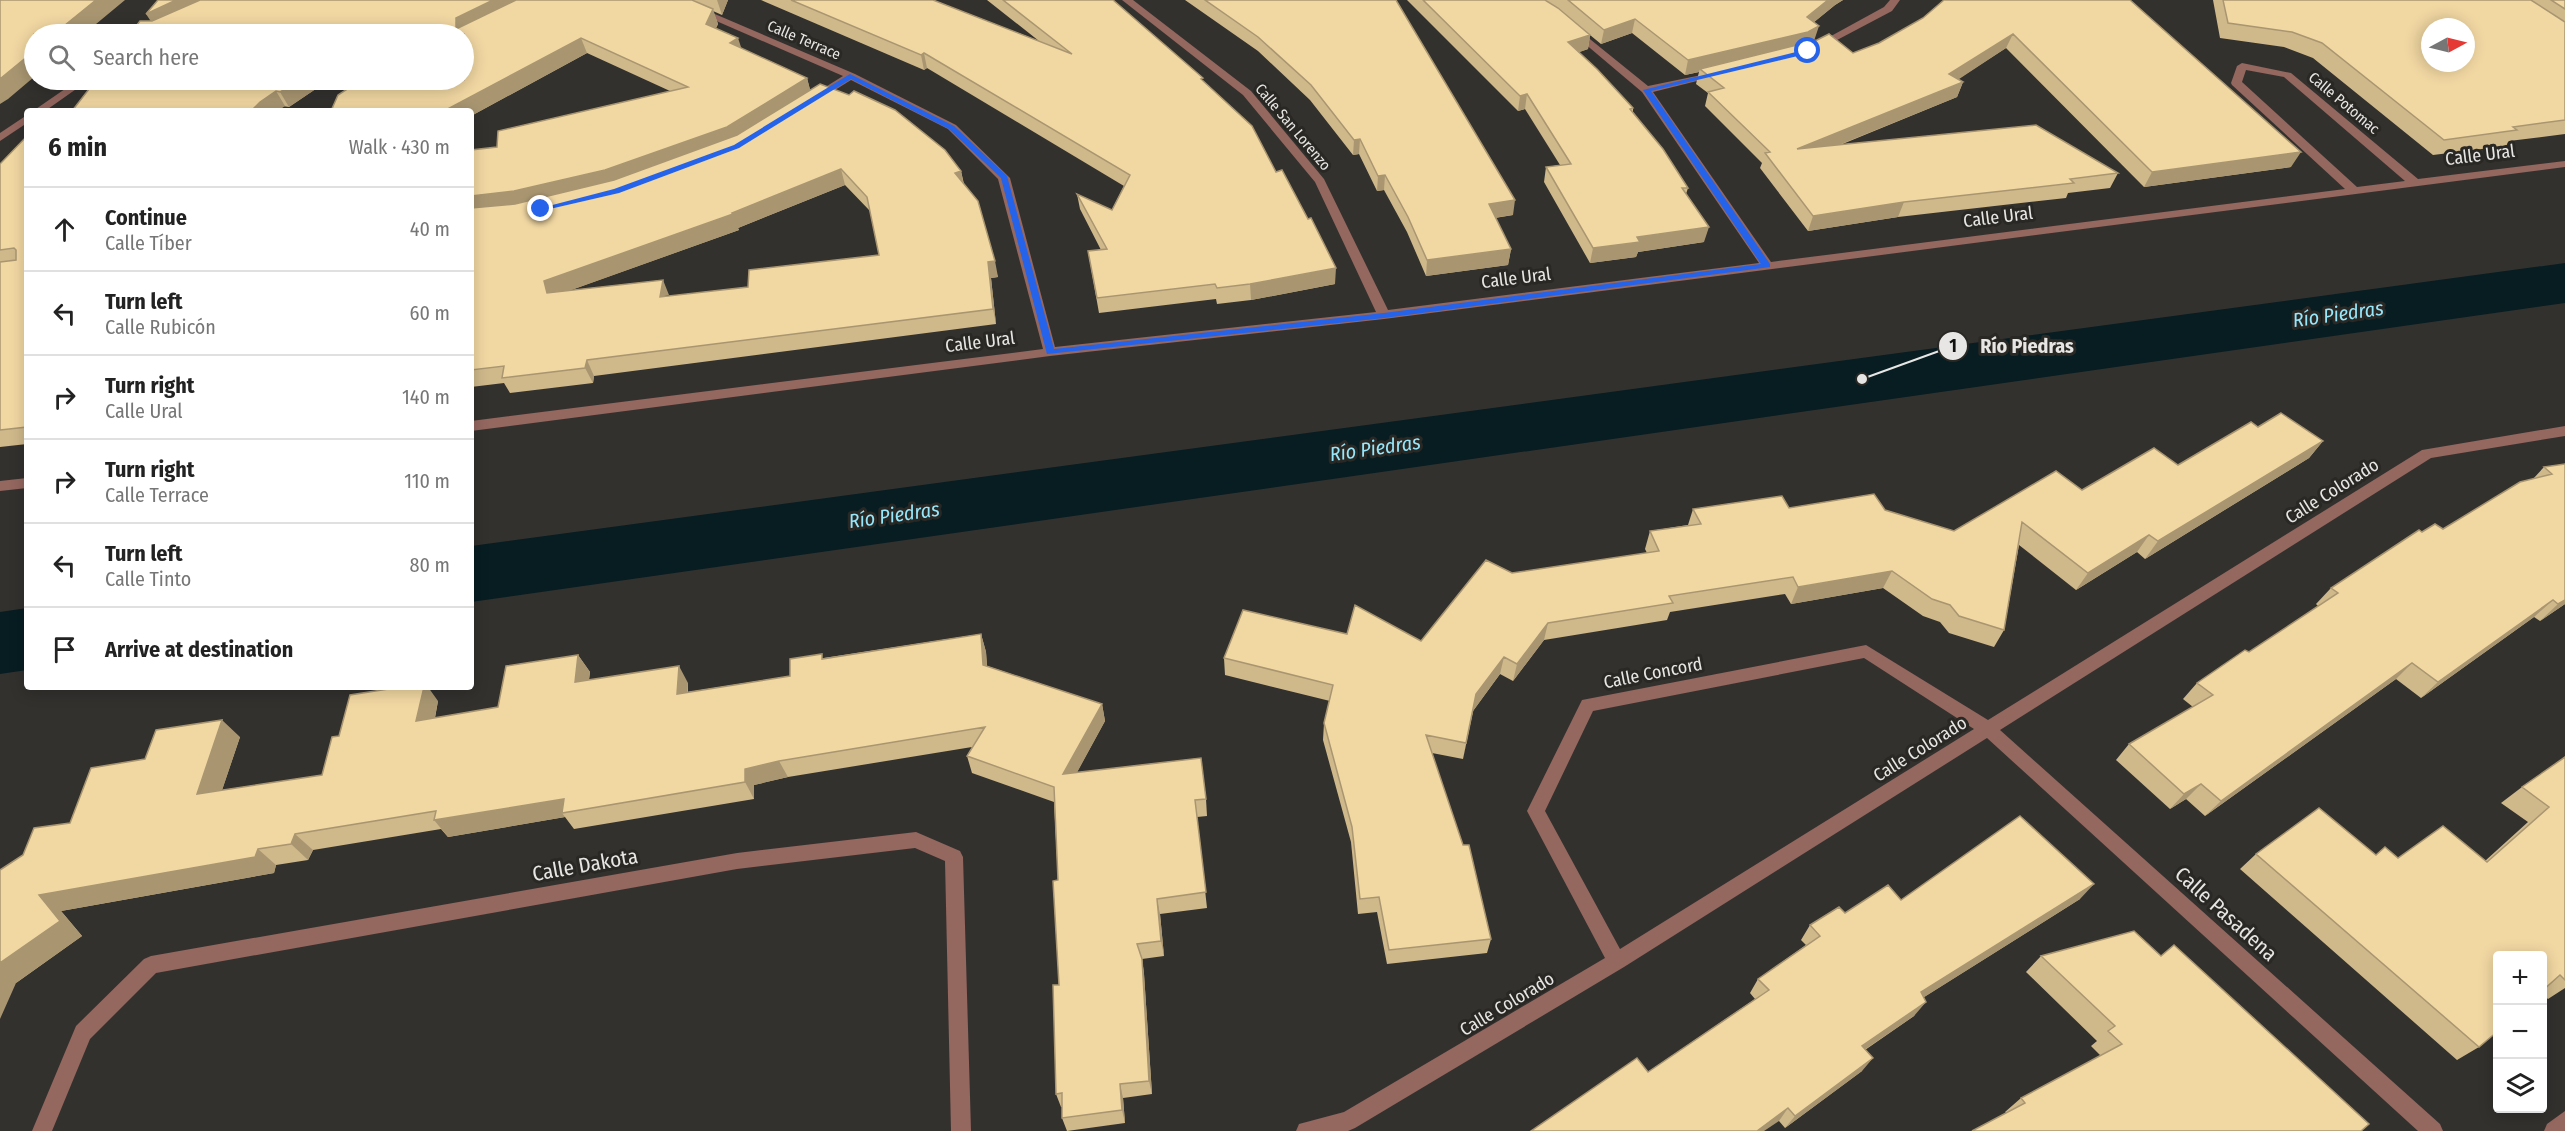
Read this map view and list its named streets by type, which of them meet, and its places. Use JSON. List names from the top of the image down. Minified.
{"streets":{"street":["Calle Terrace","Calle Potomac","Calle San Lorenzo","Calle Ural","Calle Colorado","Calle Concord","Calle Dakota","Calle Pasadena"]},"crossings":[["Calle Terrace","Calle Ural"],["Calle Potomac","Calle Ural"],["Calle San Lorenzo","Calle Ural"],["Calle Colorado","Calle Concord"],["Calle Colorado","Calle Pasadena"],["Calle Concord","Calle Pasadena"]],"water":["Río Piedras"],"places":["Río Piedras"],"north":"right","page":{"search":"Search here","heading":["6 min","Walk · 430 m"],"list":[["Continue","Calle Tíber","40 m"],["Turn left","Calle Rubicón","60 m"],["Turn right","Calle Ural","140 m"],["Turn right","Calle Terrace","110 m"],["Turn left","Calle Tinto","80 m"],"Arrive at destination"],"map_buttons":["+","−"]}}
